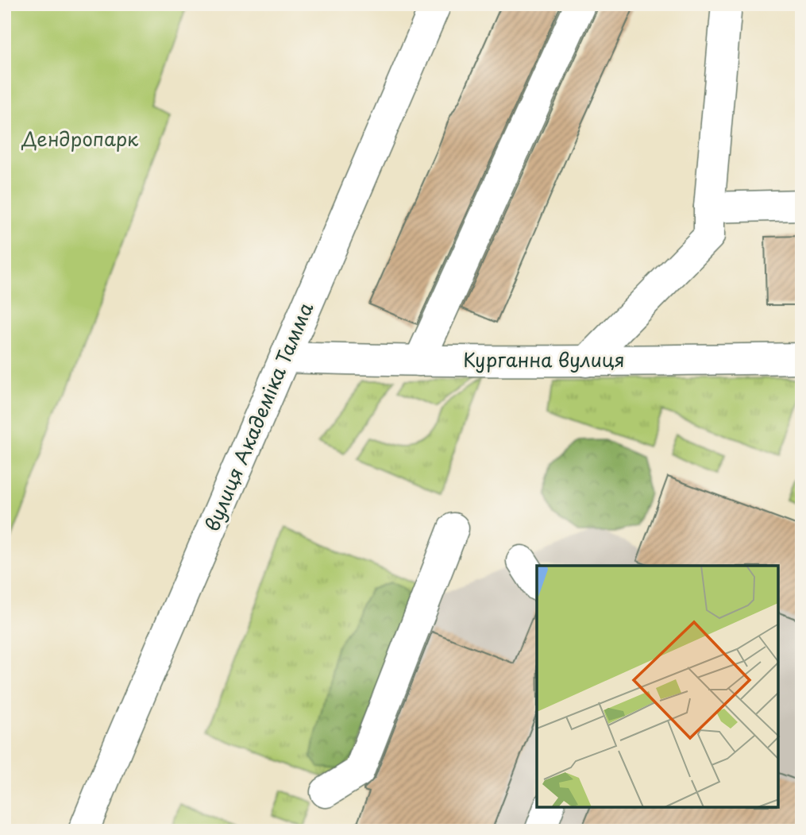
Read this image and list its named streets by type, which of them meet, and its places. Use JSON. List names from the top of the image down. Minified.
{"streets":{"main road":["Курганна вулиця","вулиця Академіка Тамма"]},"crossings":[["Курганна вулиця","вулиця Академіка Тамма"]],"parks":["Дендропарк"]}
